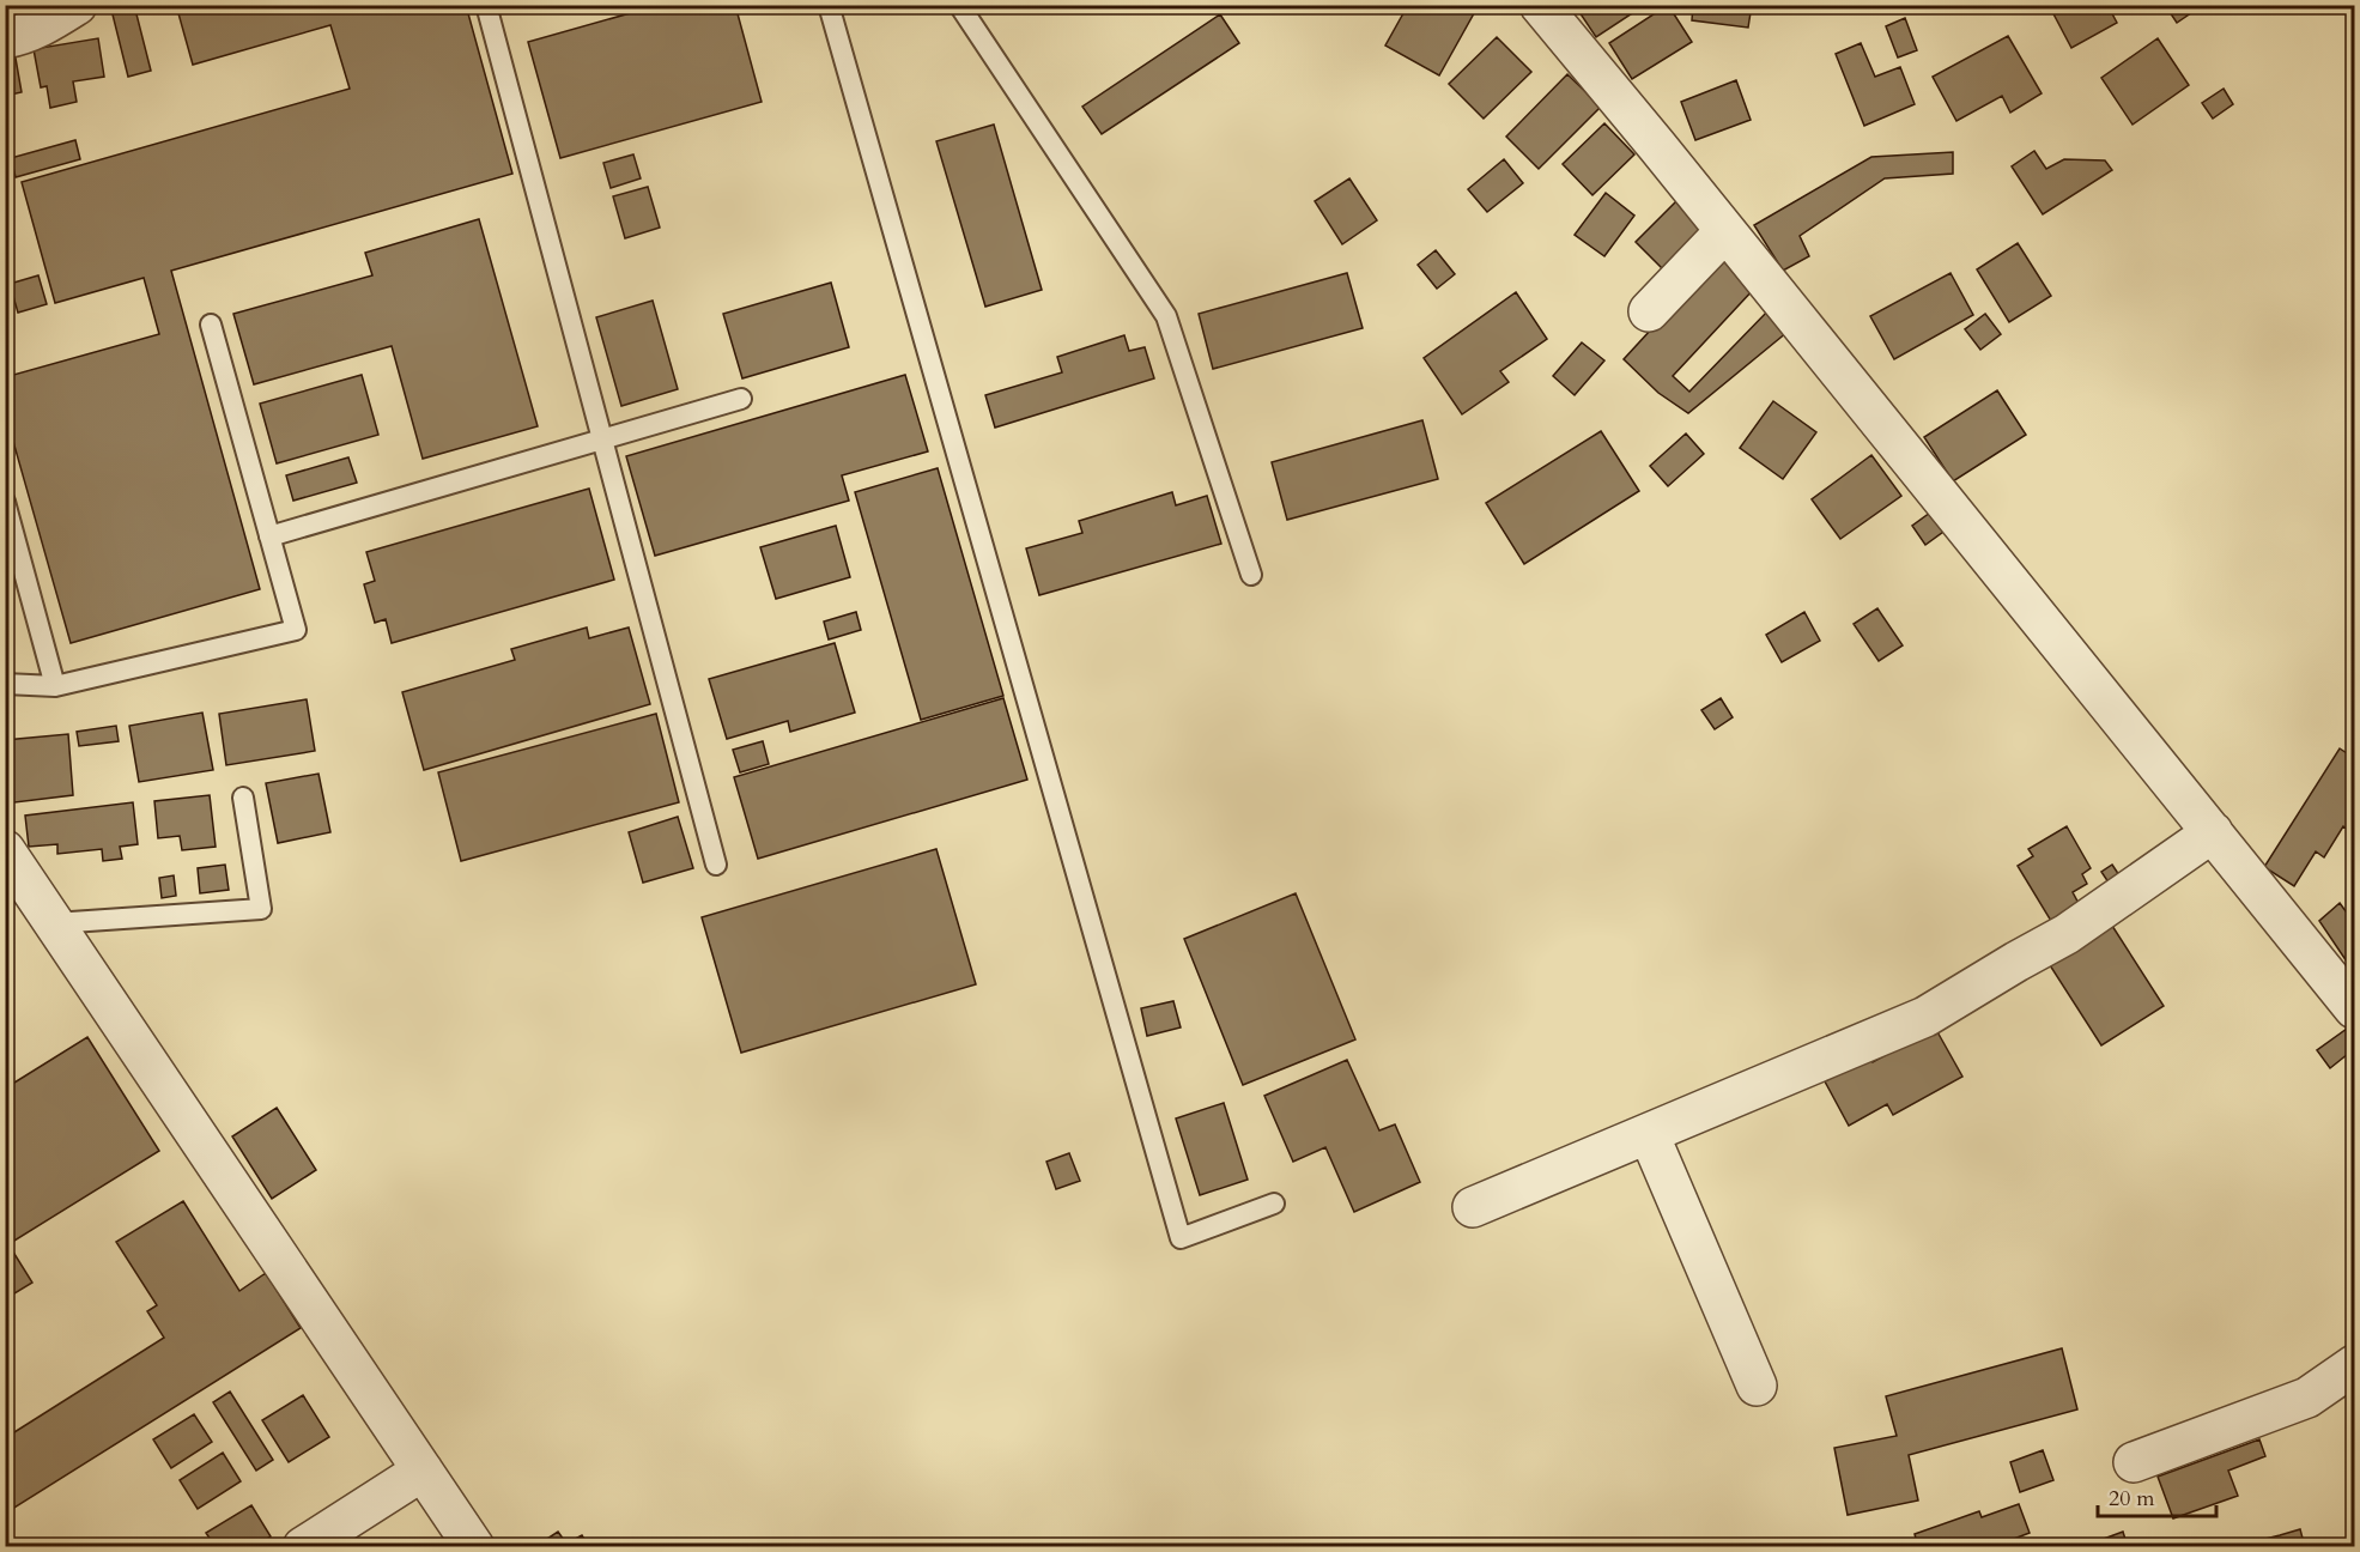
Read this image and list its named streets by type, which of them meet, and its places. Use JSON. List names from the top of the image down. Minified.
{"scale_bar":"20 m"}
